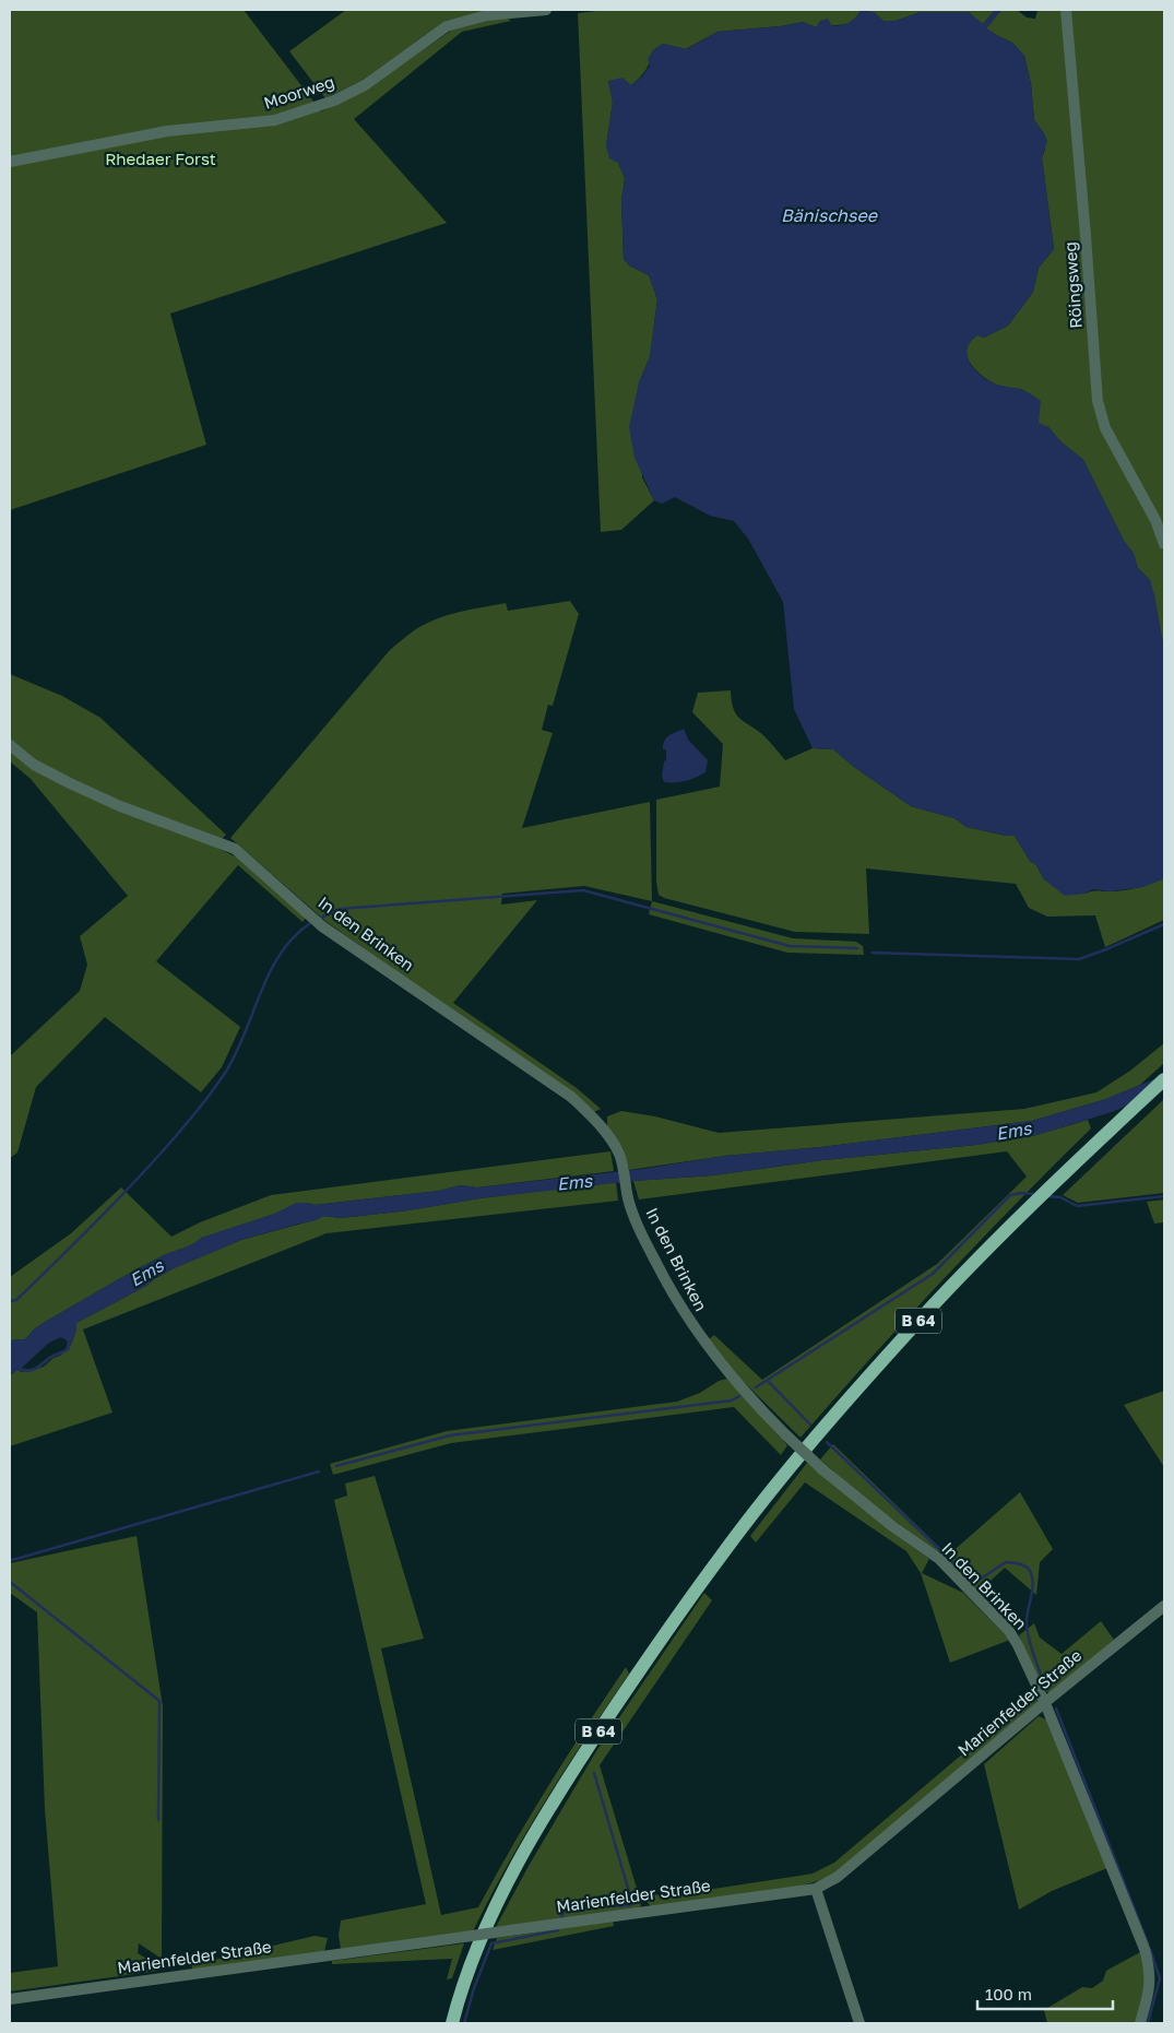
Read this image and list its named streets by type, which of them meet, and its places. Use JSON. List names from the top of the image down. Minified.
{"streets":{"main road":["B 64"],"street":["Moorweg","Röingsweg","In den Brinken","Marienfelder Straße"]},"crossings":[["In den Brinken","Marienfelder Straße"]],"water":["Bänischsee","Ems"],"parks":["Rhedaer Forst"],"scale_bar":"100 m"}
